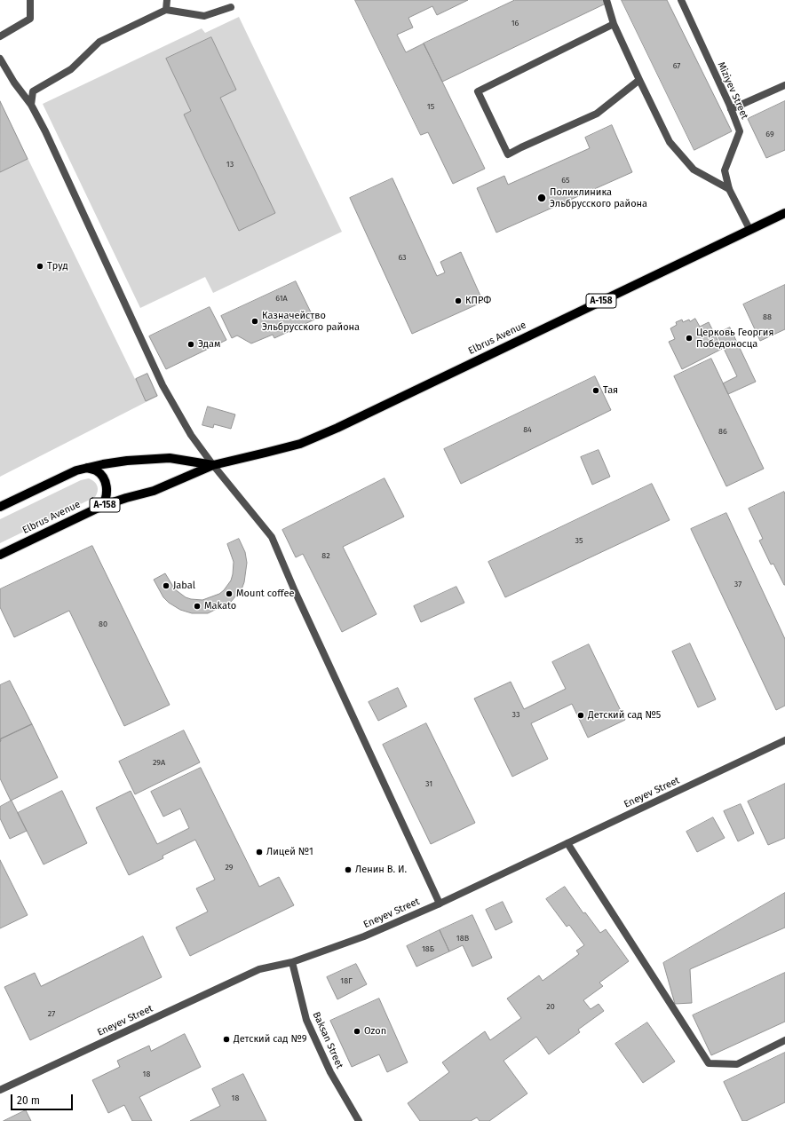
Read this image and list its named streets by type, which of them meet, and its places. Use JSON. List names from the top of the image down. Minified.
{"streets":{"main road":["А-158","Elbrus Avenue"],"street":["Miziyev Street","Eneyev Street","Baksan Street"]},"crossings":[["Miziyev Street","Elbrus Avenue"],["Eneyev Street","Baksan Street"]],"places":["Поликлиника Эльбрусского района","Труд","КПРФ","Казначейство Эльбрусского района","Церковь Георгия Победоносца","Эдам","Тая","Jabal","Mount coffee","Мakato","Детский сад №5","Лицей №1","Ленин В. И.","Ozon","Детский сад №9"],"house_numbers":["16","67","15","69","13","65","63","61А","88","84","86","35","82","37","80","33","29А","31","29","18В","18Б","18Г","20","27","18","18"],"scale_bar":"20 m"}
